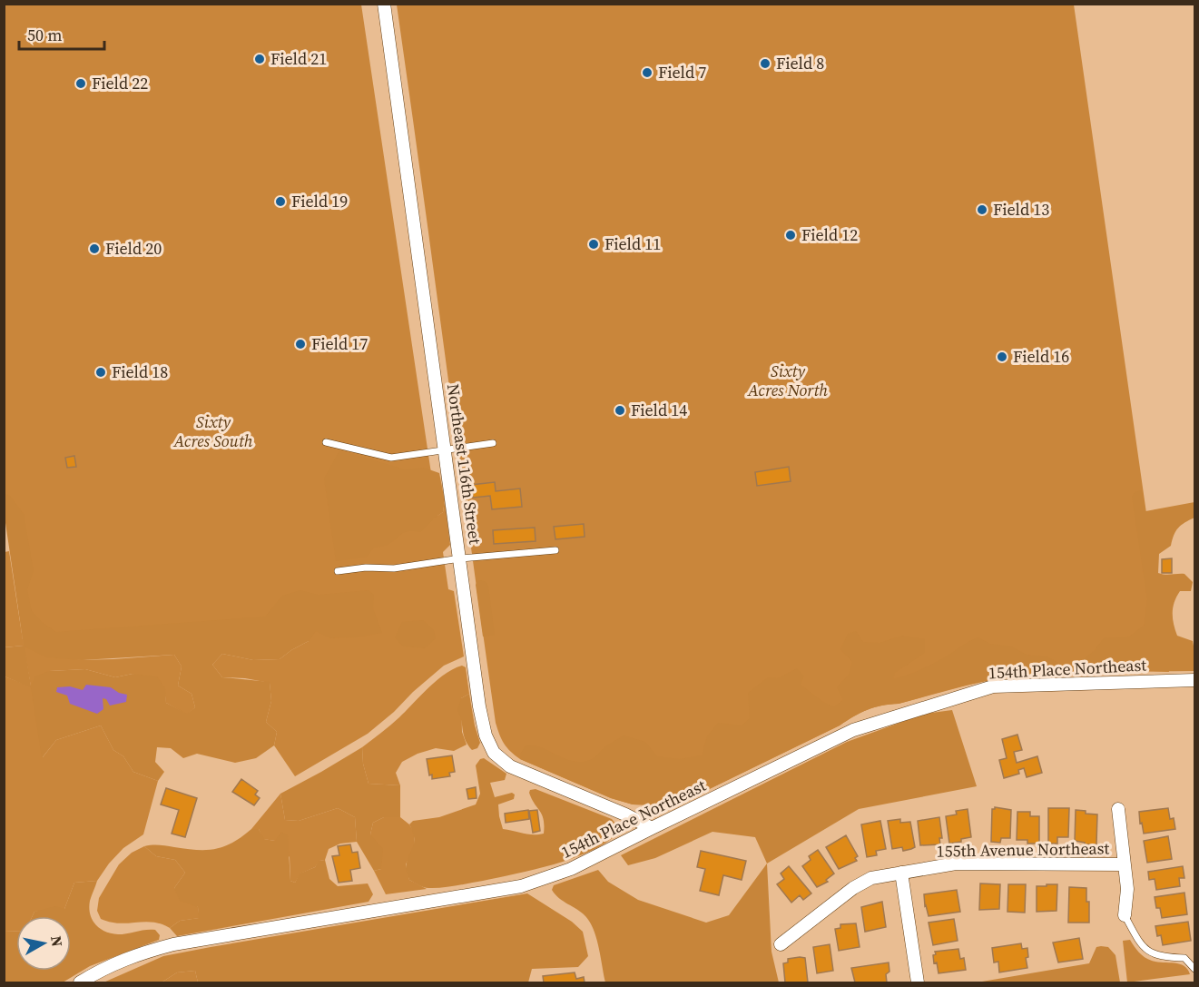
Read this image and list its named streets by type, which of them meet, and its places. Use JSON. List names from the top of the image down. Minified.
{"streets":{"street":["Northeast 116th Street","154th Place Northeast","155th Avenue Northeast"]},"crossings":[["Northeast 116th Street","154th Place Northeast"]],"parks":["Sixty Acres North","Sixty Acres South"],"places":["Field 21","Field 8","Field 7","Field 22","Field 19","Field 13","Field 12","Field 11","Field 20","Field 17","Field 16","Field 18","Field 14"],"scale_bar":"50 m","north":"right"}
